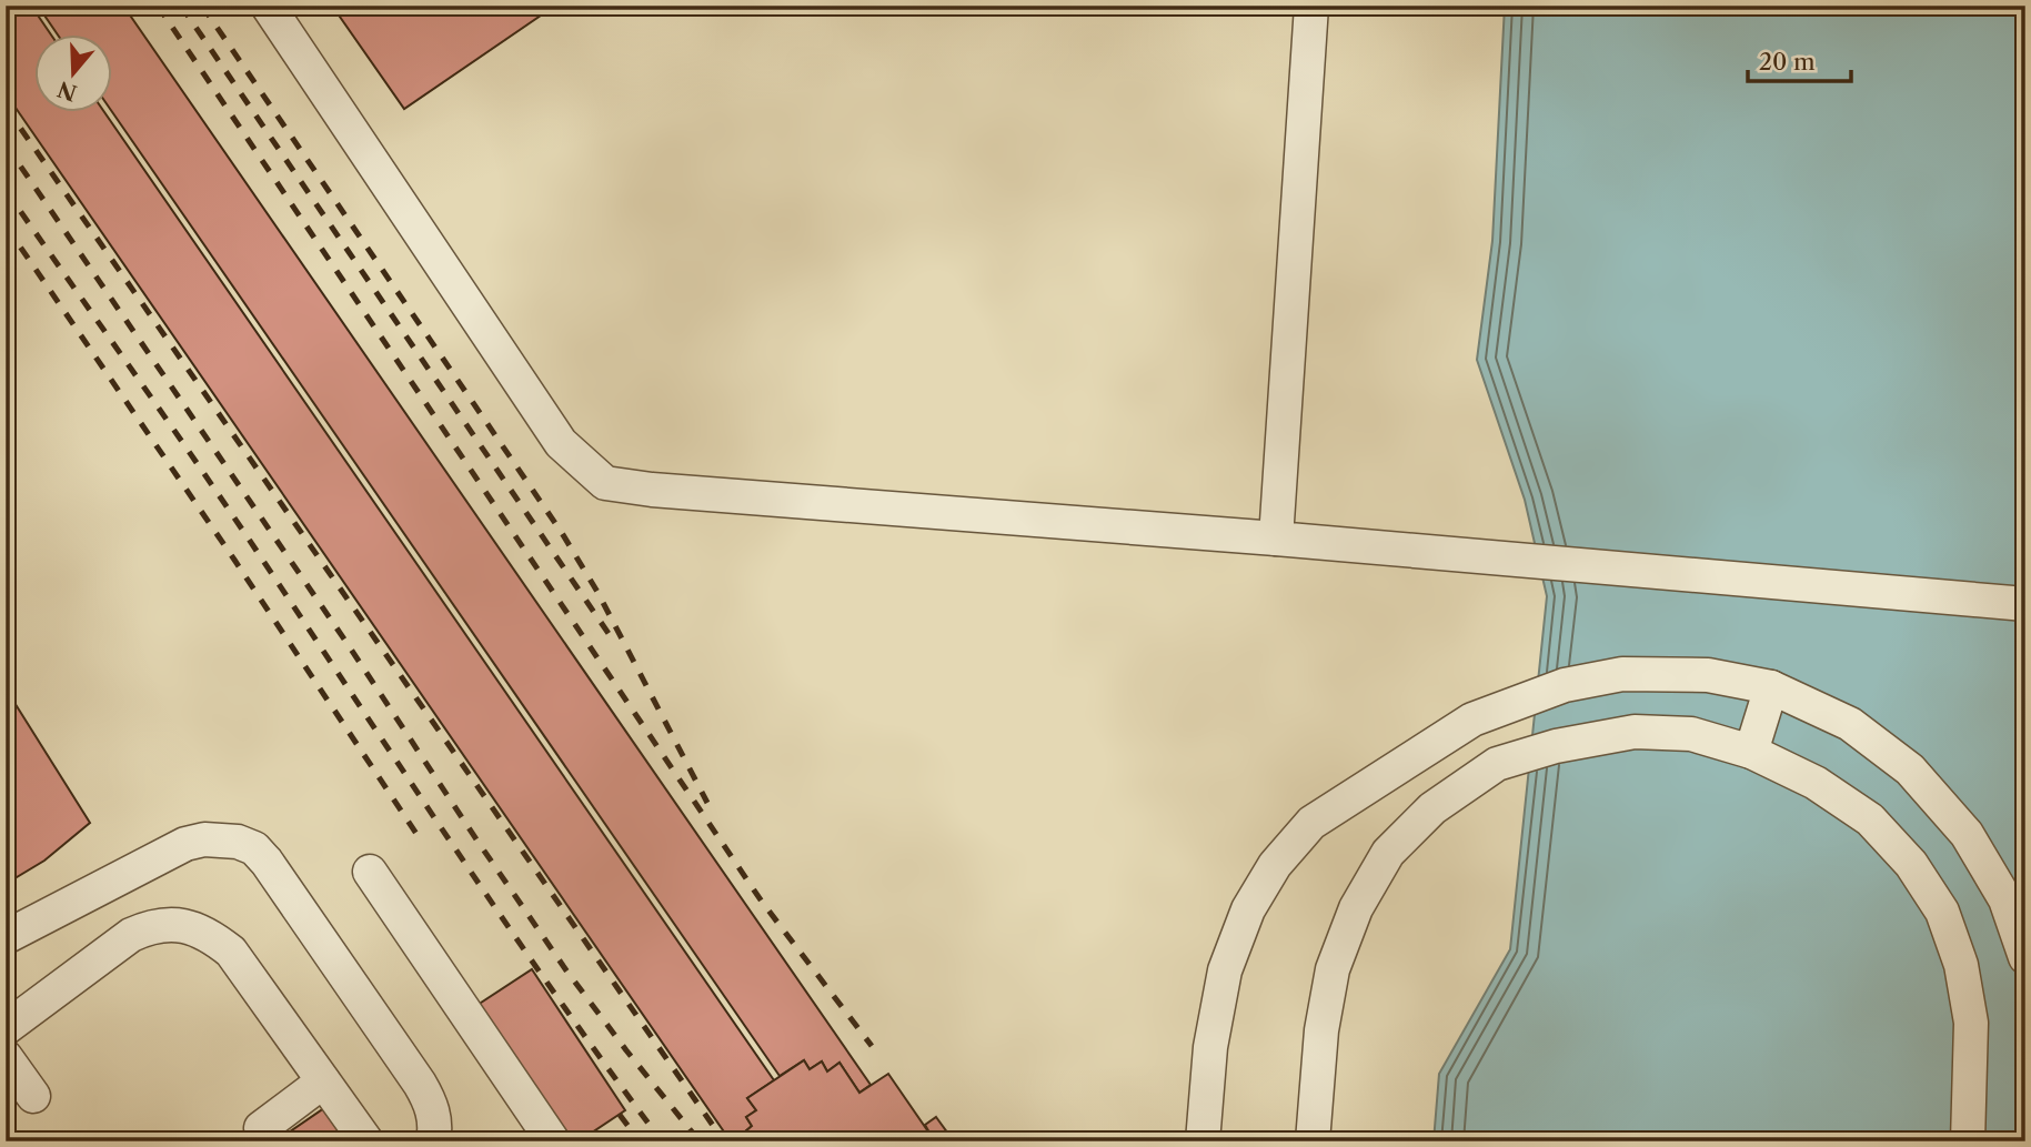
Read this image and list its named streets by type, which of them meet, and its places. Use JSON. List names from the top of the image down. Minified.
{"scale_bar":"20 m","north":"bottom"}
